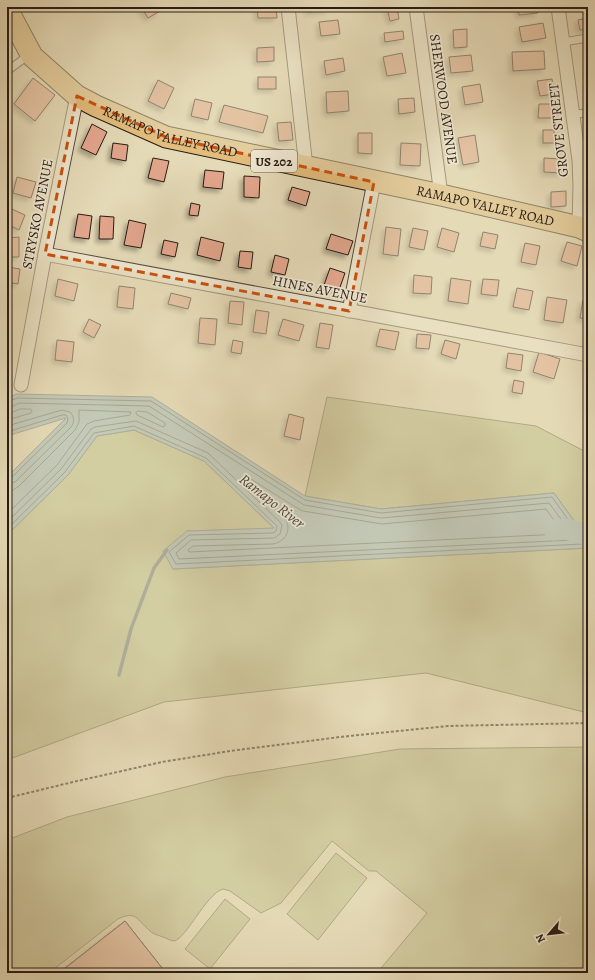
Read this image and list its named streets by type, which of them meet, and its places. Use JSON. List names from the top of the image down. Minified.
{"streets":{"main road":["RAMAPO VALLEY ROAD","US 202"],"street":["SHERWOOD AVENUE","GROVE STREET","STRYSKO AVENUE","HINES AVENUE"]},"crossings":[["SHERWOOD AVENUE","RAMAPO VALLEY ROAD"],["RAMAPO VALLEY ROAD","GROVE STREET"],["RAMAPO VALLEY ROAD","STRYSKO AVENUE"],["STRYSKO AVENUE","HINES AVENUE"]],"water":["Ramapo River"],"north":"bottom left"}
